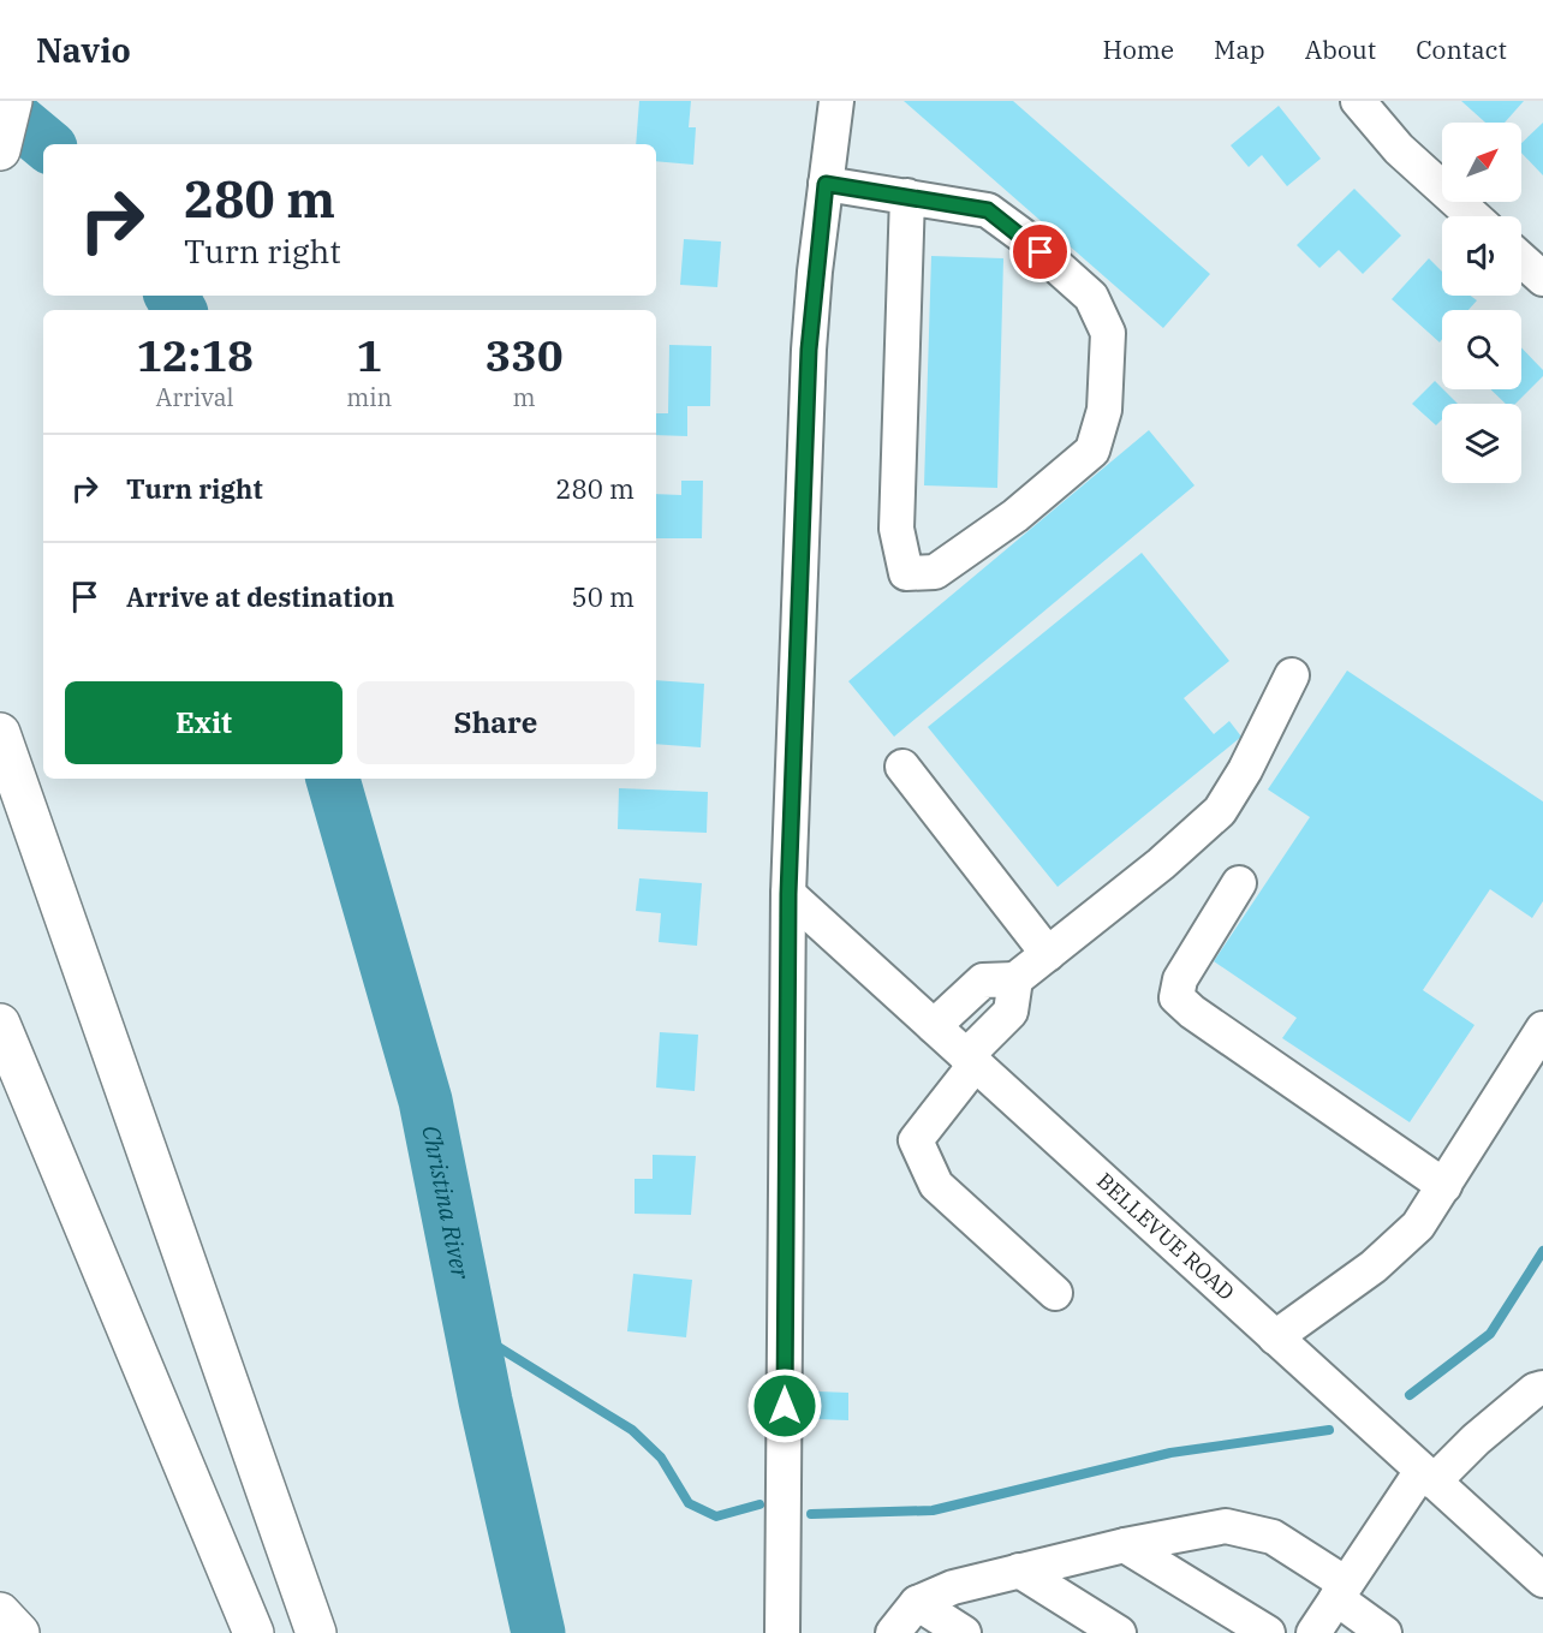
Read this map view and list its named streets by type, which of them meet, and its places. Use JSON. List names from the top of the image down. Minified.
{"streets":{"street":["BELLEVUE ROAD"]},"water":["Christina River"],"north":"top right","page":{"header":"Navio","nav":["Home","Map","About","Contact"],"turn":["280 m","Turn right"],"eta":["12:18","Arrival","1","min","330","m"],"list":[{"name":"Turn right","value":"280 m"},{"name":"Arrive at destination","value":"50 m"}],"buttons":["Exit","Share"]}}
